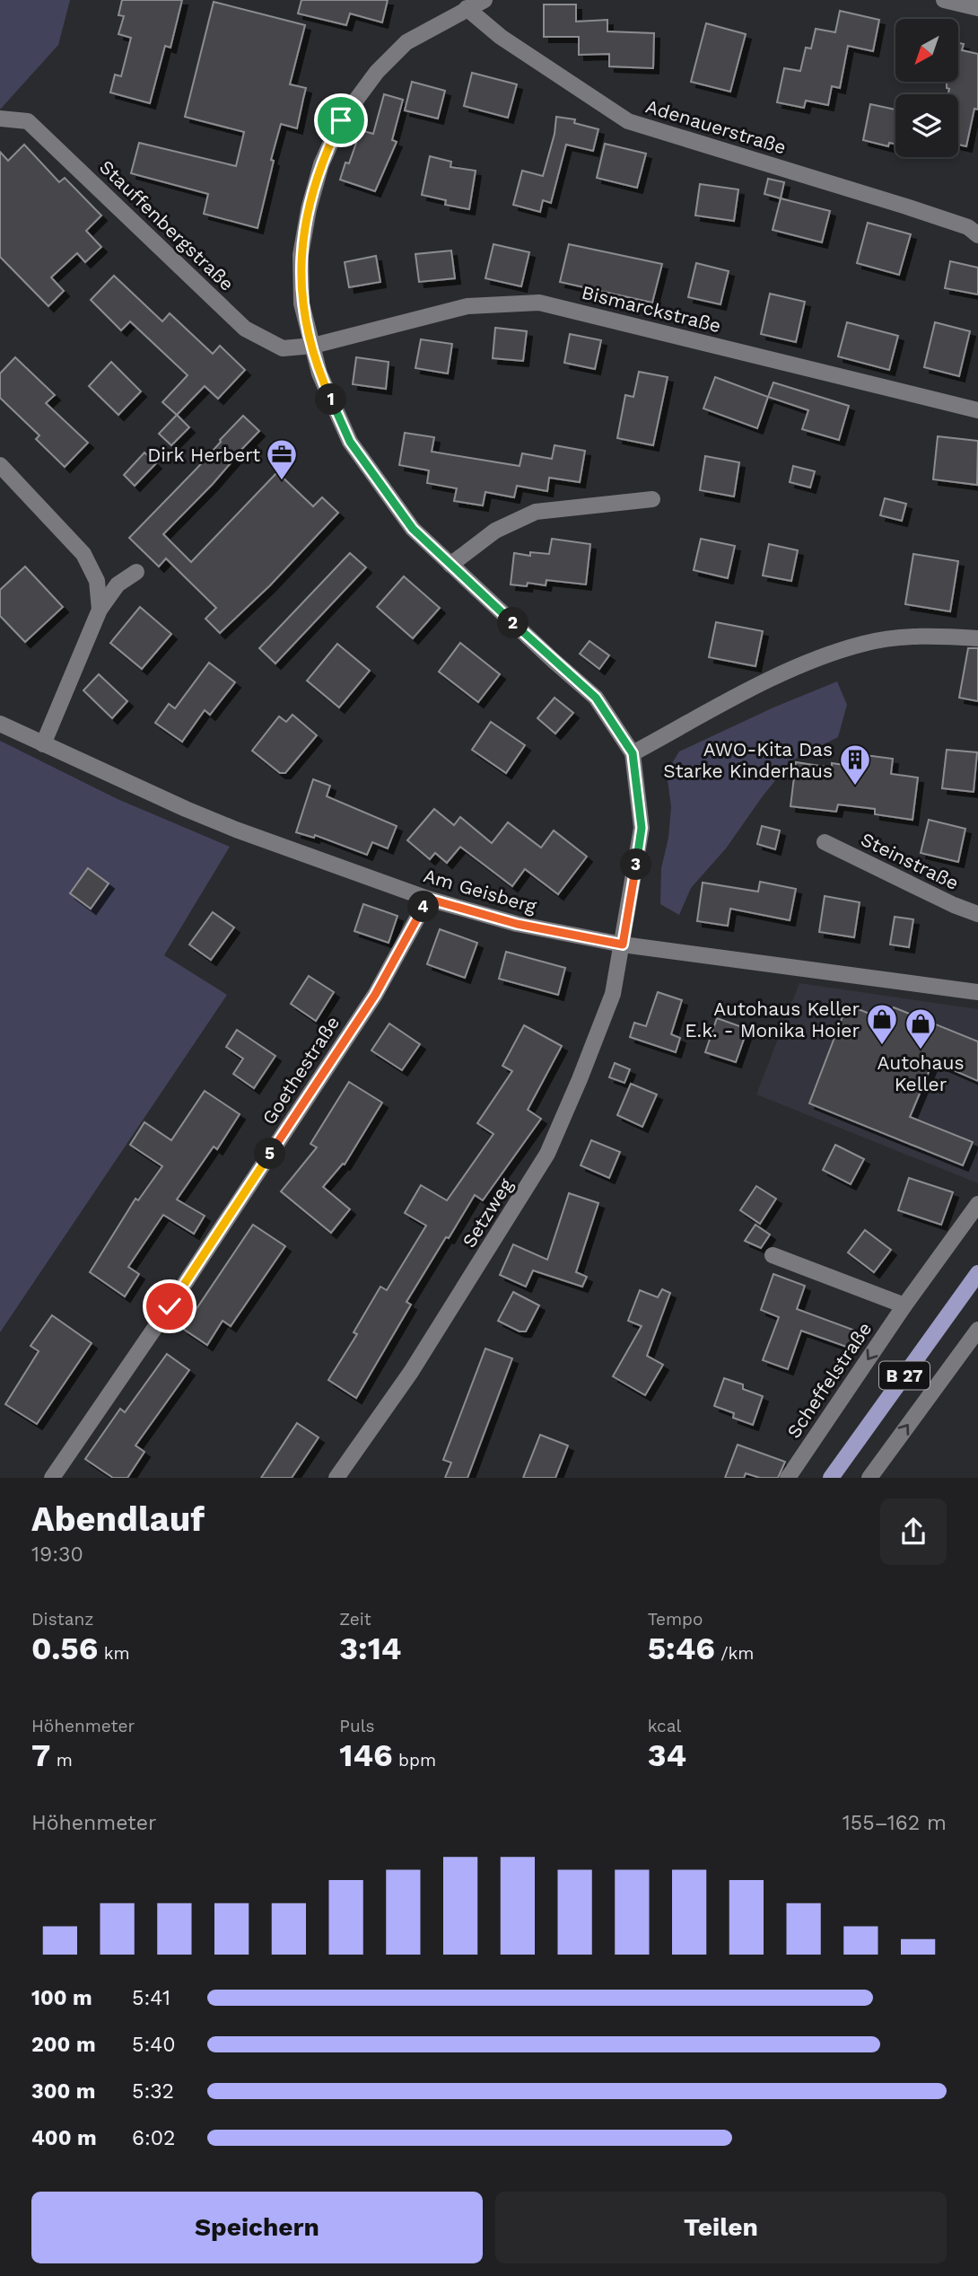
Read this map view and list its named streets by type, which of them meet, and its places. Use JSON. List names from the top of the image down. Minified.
{"streets":{"main road":["B 27"],"street":["Adenauerstraße","Stauffenbergstraße","Bismarckstraße","Steinstraße","Am Geisberg","Goethestraße","Setzweg","Scheffelstraße"]},"crossings":[["Stauffenbergstraße","Bismarckstraße"],["Am Geisberg","Goethestraße"],["Am Geisberg","Setzweg"]],"places":{"office":["Dirk Herbert"],"building":["AWO-Kita Das Starke Kinderhaus"],"shop":["Autohaus Keller E.k. - Monika Hoier","Autohaus Keller"]},"north":"bottom left","page":{"pins":["1","2","3","4","5"],"heading":["Abendlauf","19:30"],"stats":[["Distanz","0.56 km"],["Zeit","3:14"],["Tempo","5:46 /km"],["Höhenmeter","7 m"],["Puls","146 bpm"],["kcal","34"]],"chart":["Höhenmeter","155–162 m"],"list":[{"name":"100 m","note":"5:41"},{"name":"200 m","note":"5:40"},{"name":"300 m","note":"5:32"},{"name":"400 m","note":"6:02"}],"buttons":["Speichern","Teilen"]}}
